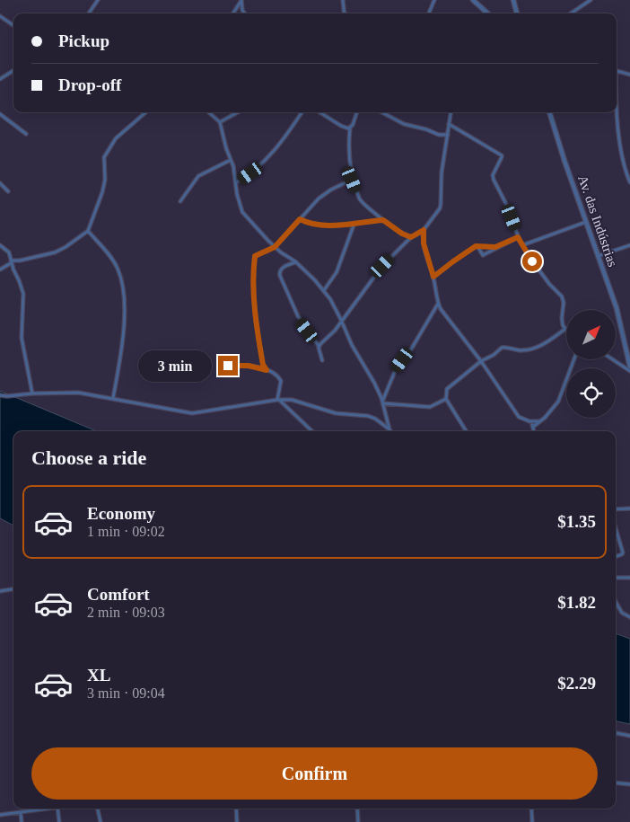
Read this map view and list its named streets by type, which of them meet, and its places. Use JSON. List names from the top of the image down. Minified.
{"streets":{"street":["Av. das Indústrias"]},"north":"top right","page":{"banner":["Pickup","Drop-off"],"bubble":"3 min","heading":"Choose a ride","list":[{"name":"Economy","note":"1 min · 09:02","value":"$1.35"},{"name":"Comfort","note":"2 min · 09:03","value":"$1.82"},{"name":"XL","note":"3 min · 09:04","value":"$2.29"}],"buttons":"Confirm"}}
